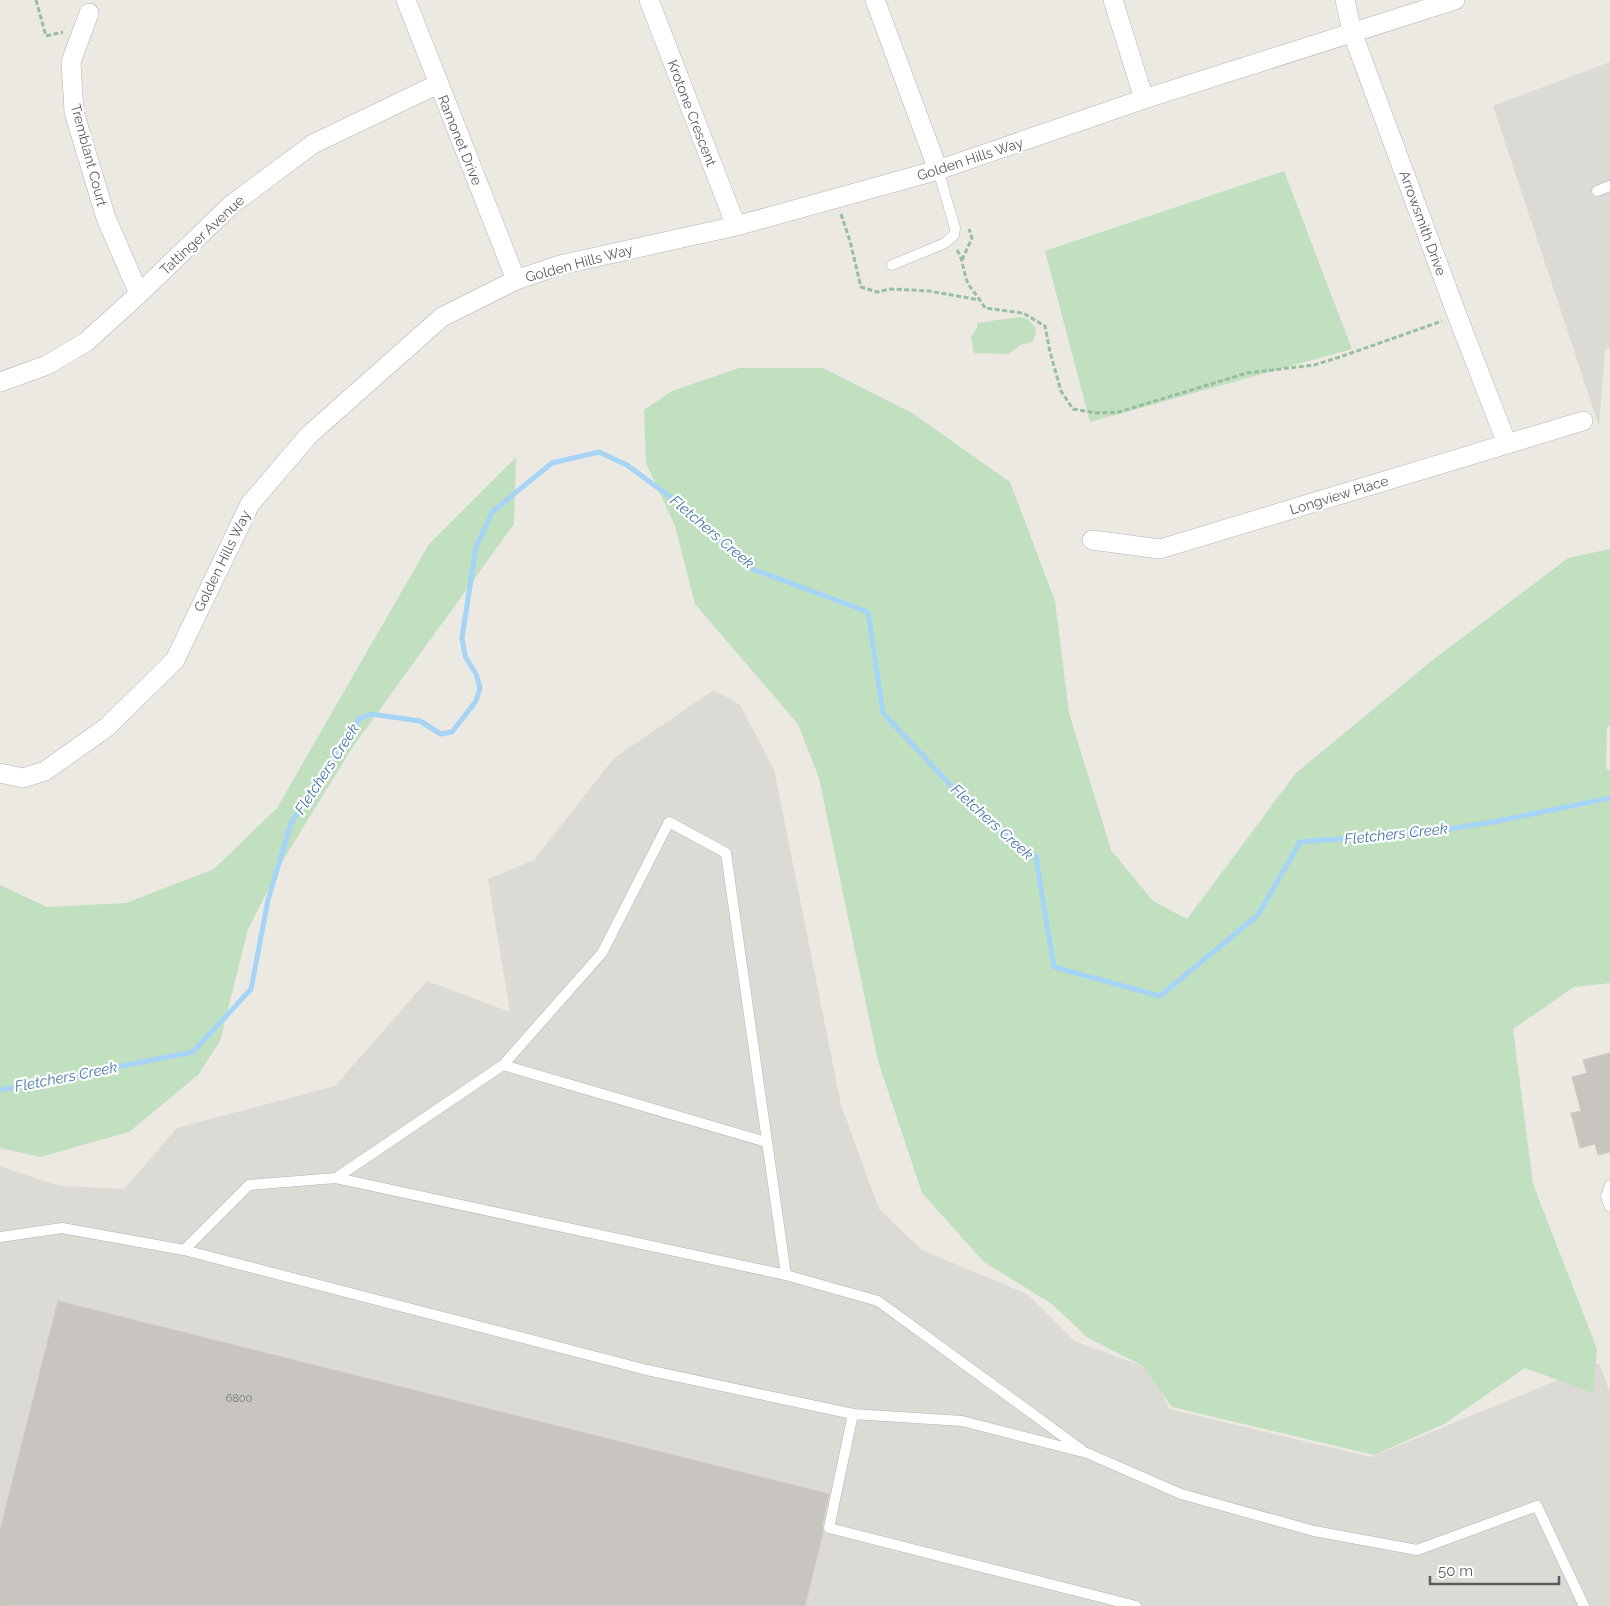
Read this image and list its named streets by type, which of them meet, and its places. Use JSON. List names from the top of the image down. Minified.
{"streets":{"street":["Krotone Crescent","Ramonet Drive","Tremblant Court","Golden Hills Way","Arrowsmith Drive","Tattinger Avenue","Longview Place"]},"crossings":[["Krotone Crescent","Golden Hills Way"],["Ramonet Drive","Golden Hills Way"],["Ramonet Drive","Tattinger Avenue"],["Tremblant Court","Tattinger Avenue"],["Golden Hills Way","Arrowsmith Drive"],["Arrowsmith Drive","Longview Place"]],"water":["Fletchers Creek"],"house_numbers":["6800"],"scale_bar":"50 m"}
